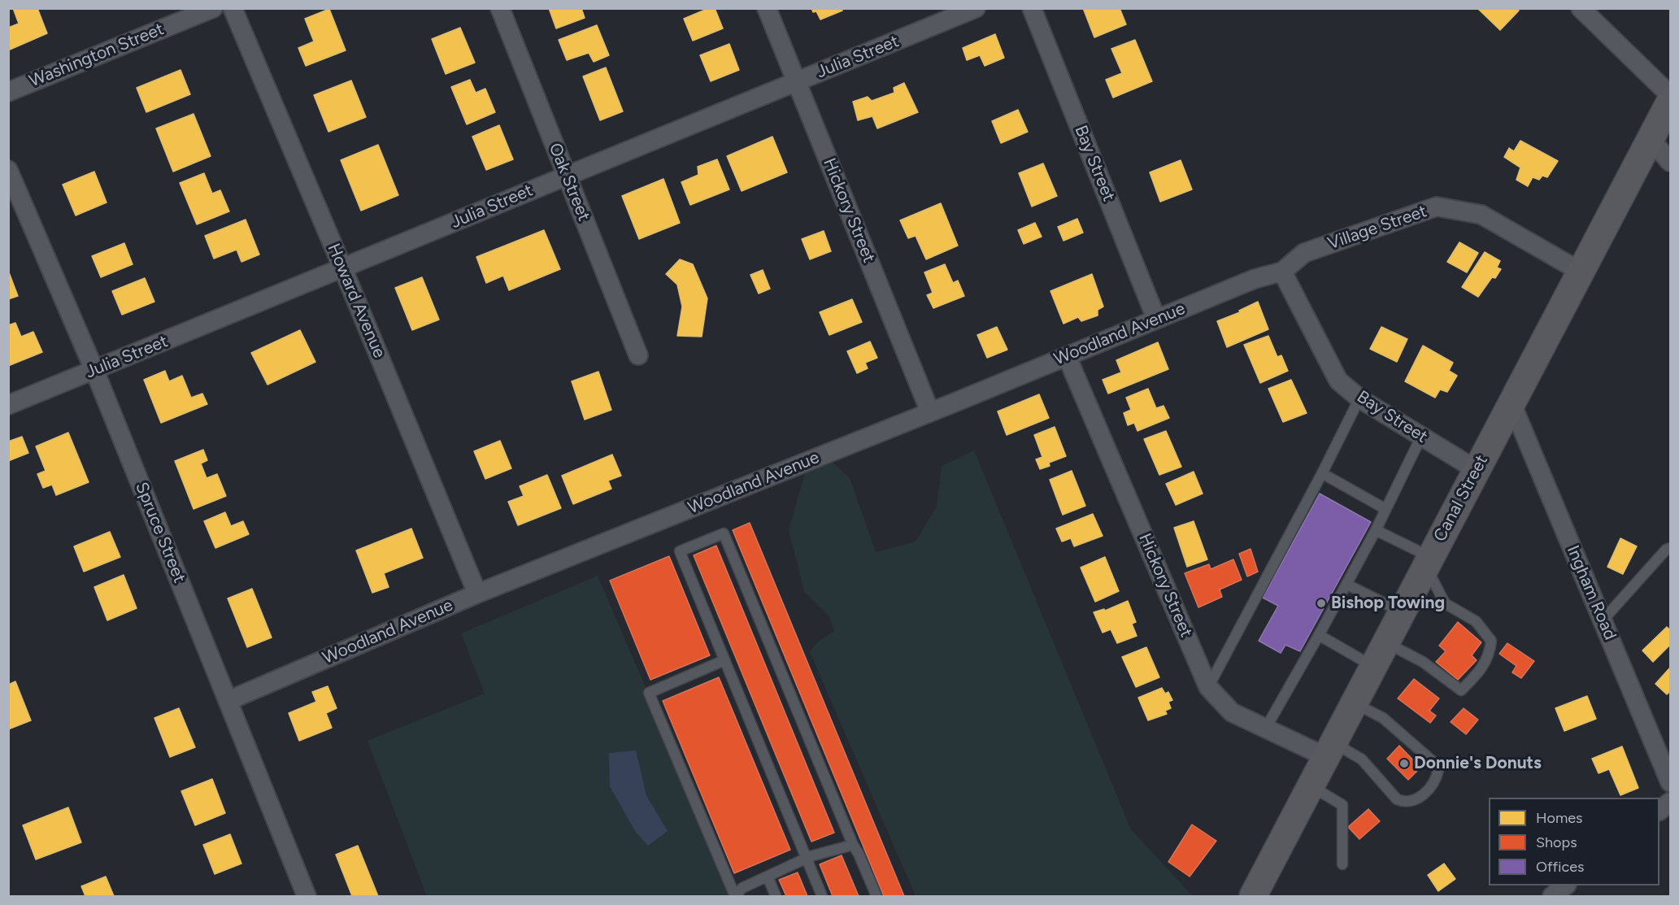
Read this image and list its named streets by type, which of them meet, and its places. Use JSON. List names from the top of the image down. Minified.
{"streets":{"main road":["Canal Street"],"street":["Washington Street","Julia Street","Bay Street","Oak Street","Hickory Street","Village Street","Howard Avenue","Woodland Avenue","Spruce Street","Ingham Road"]},"crossings":[["Julia Street","Oak Street"],["Julia Street","Hickory Street"],["Julia Street","Howard Avenue"],["Julia Street","Spruce Street"],["Bay Street","Village Street"],["Bay Street","Woodland Avenue"],["Bay Street","Canal Street"],["Hickory Street","Woodland Avenue"],["Hickory Street","Canal Street"],["Village Street","Woodland Avenue"],["Village Street","Canal Street"],["Howard Avenue","Woodland Avenue"],["Woodland Avenue","Spruce Street"],["Canal Street","Ingham Road"]],"places":["Bishop Towing","Donnie's Donuts"],"legend":["Homes","Shops","Offices"]}
